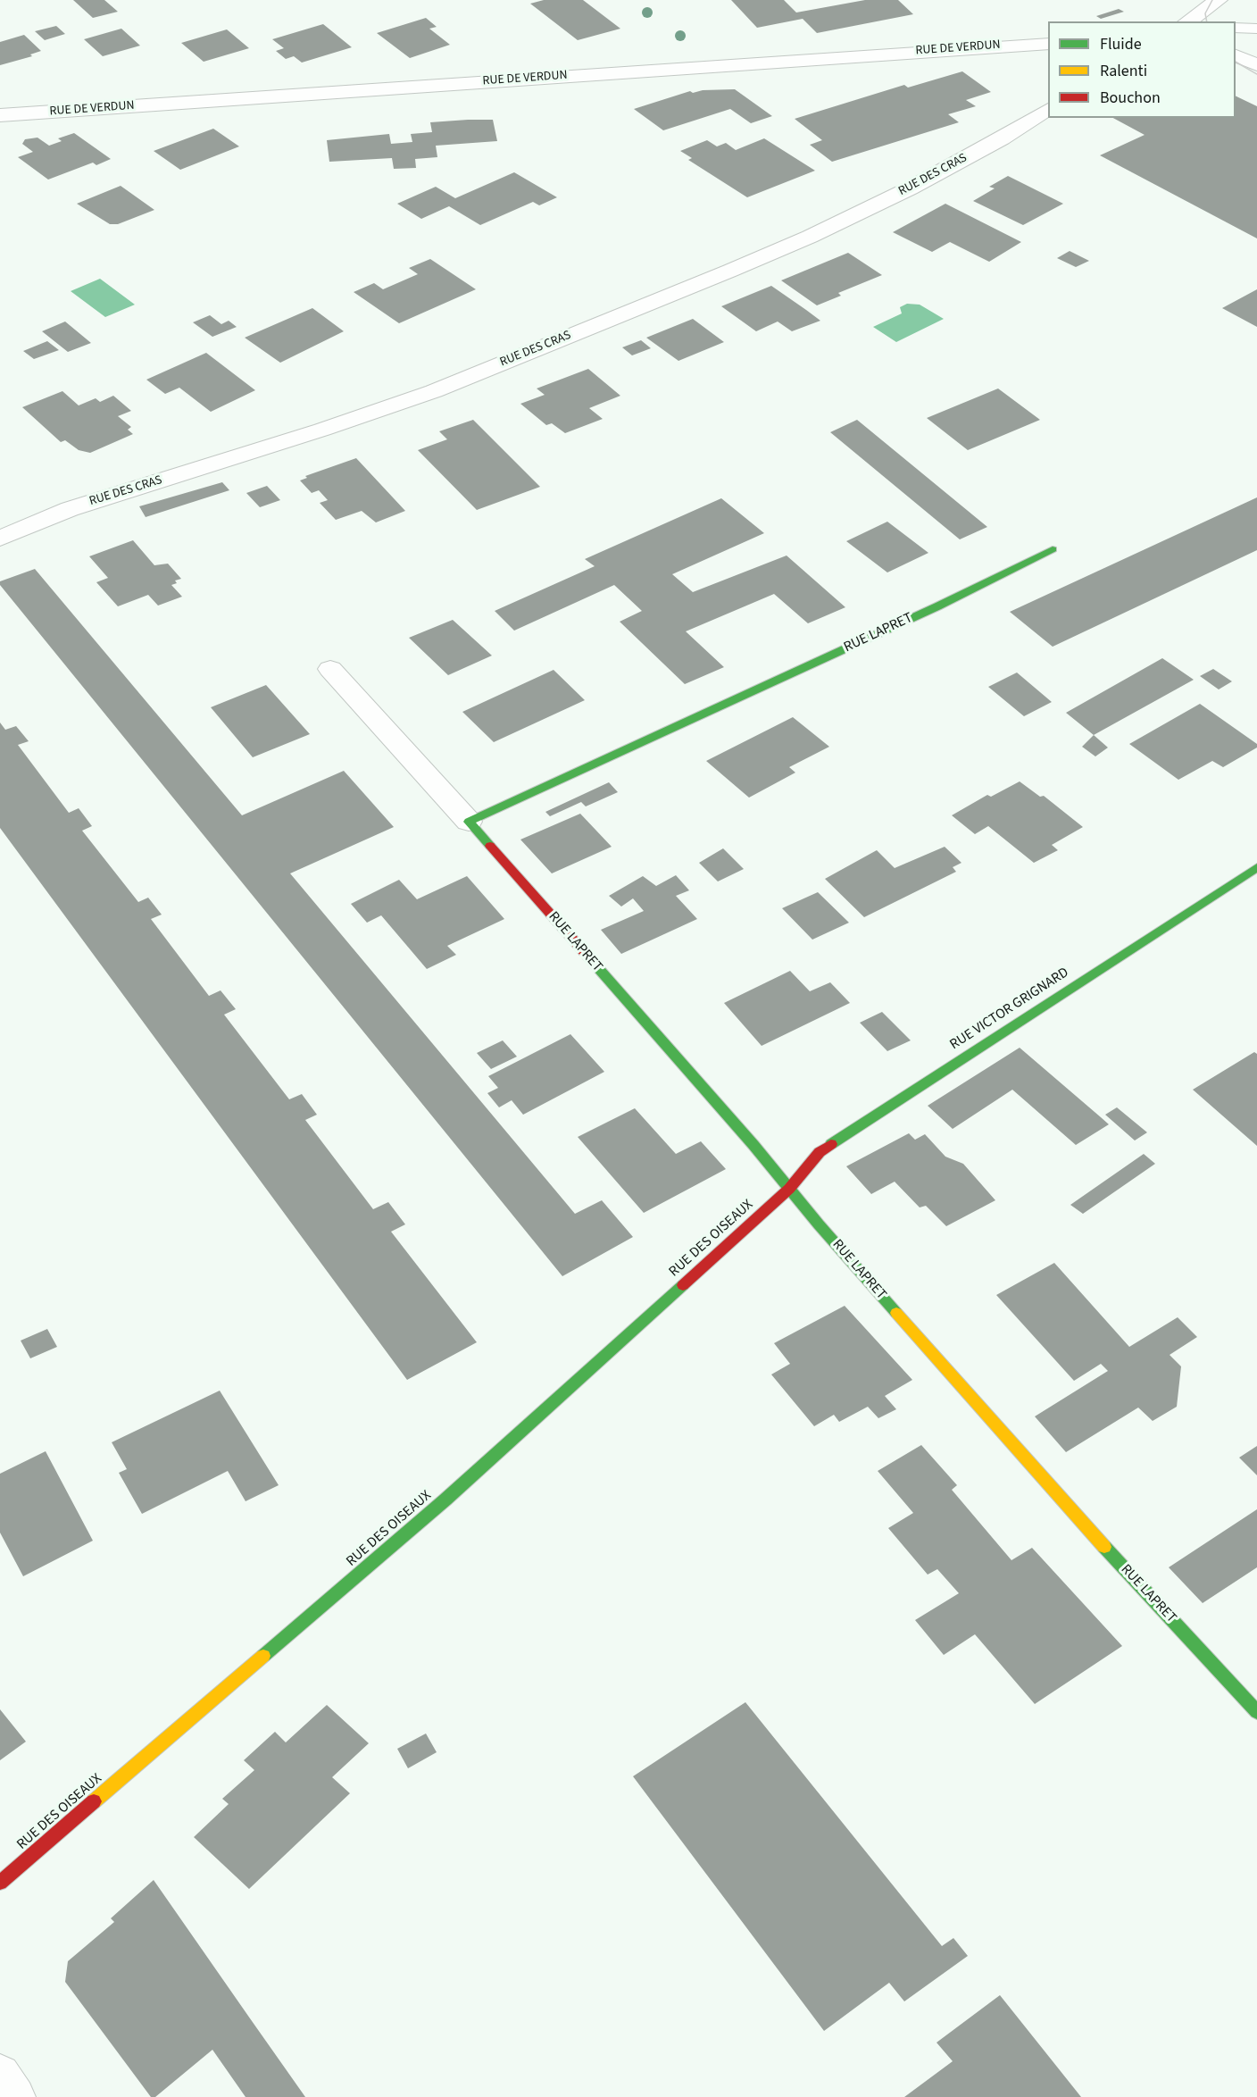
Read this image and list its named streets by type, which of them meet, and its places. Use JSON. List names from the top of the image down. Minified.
{"streets":{"street":["RUE DE VERDUN","RUE DES CRAS","RUE LAPRET","RUE VICTOR GRIGNARD","RUE DES OISEAUX"]},"crossings":[["RUE LAPRET","RUE VICTOR GRIGNARD"],["RUE LAPRET","RUE DES OISEAUX"],["RUE VICTOR GRIGNARD","RUE DES OISEAUX"]],"legend":["Fluide","Ralenti","Bouchon"]}
